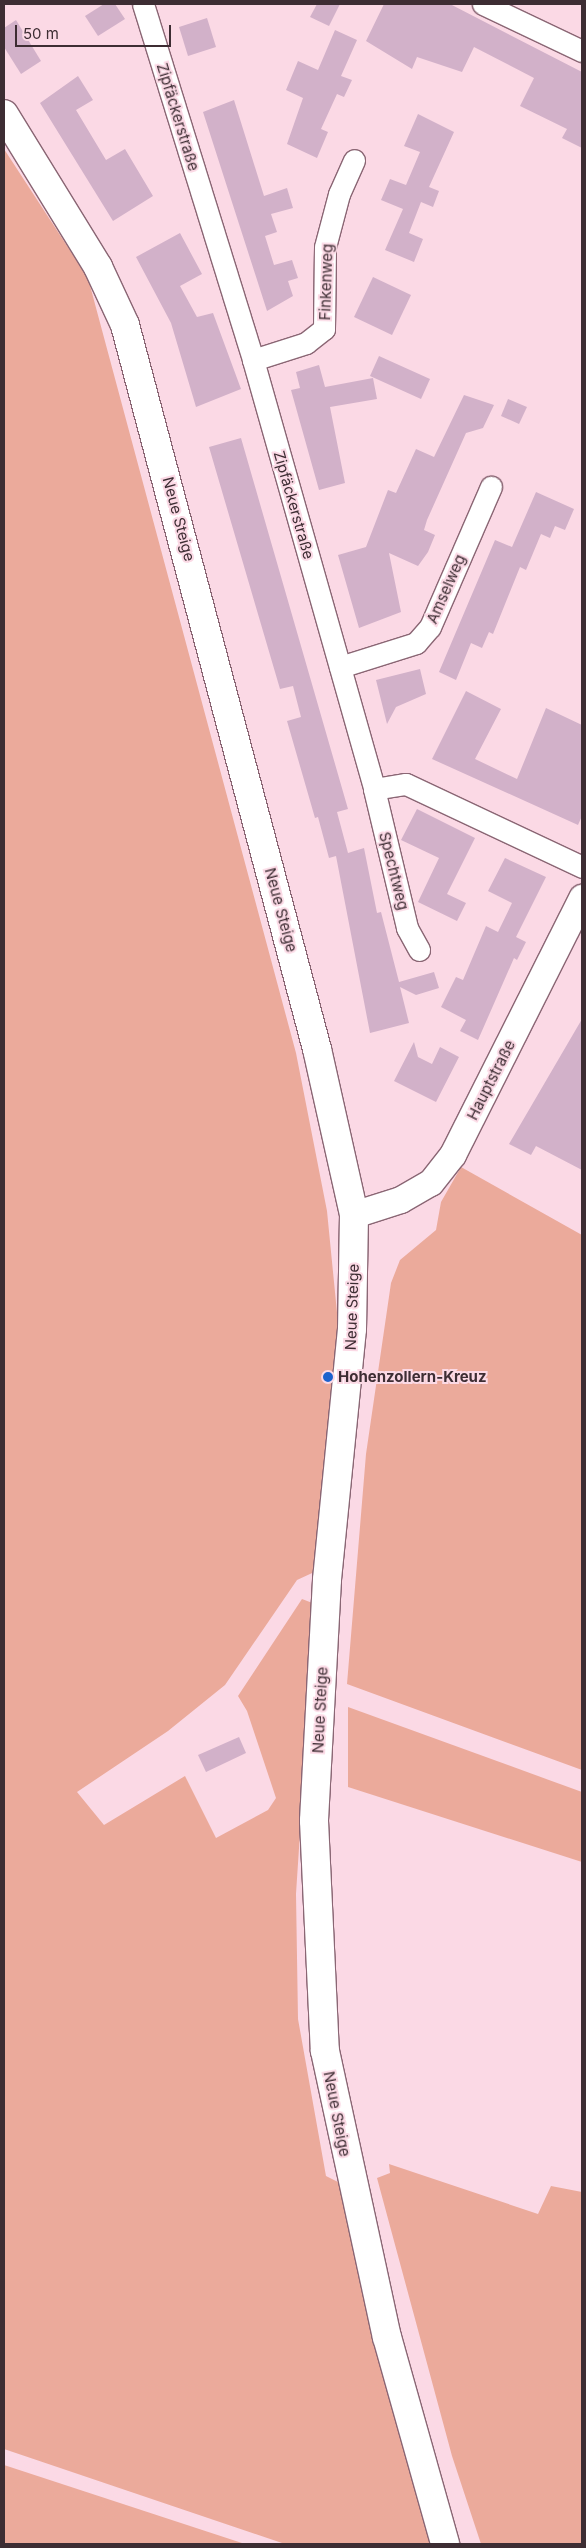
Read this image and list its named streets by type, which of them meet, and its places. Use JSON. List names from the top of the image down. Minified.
{"streets":{"main road":["Neue Steige"],"street":["Zipfäckerstraße","Finkenweg","Amselweg","Spechtweg","Hauptstraße"]},"crossings":[["Zipfäckerstraße","Finkenweg"],["Zipfäckerstraße","Amselweg"],["Zipfäckerstraße","Spechtweg"],["Neue Steige","Hauptstraße"]],"places":["Hohenzollern-Kreuz"],"scale_bar":"50 m"}
